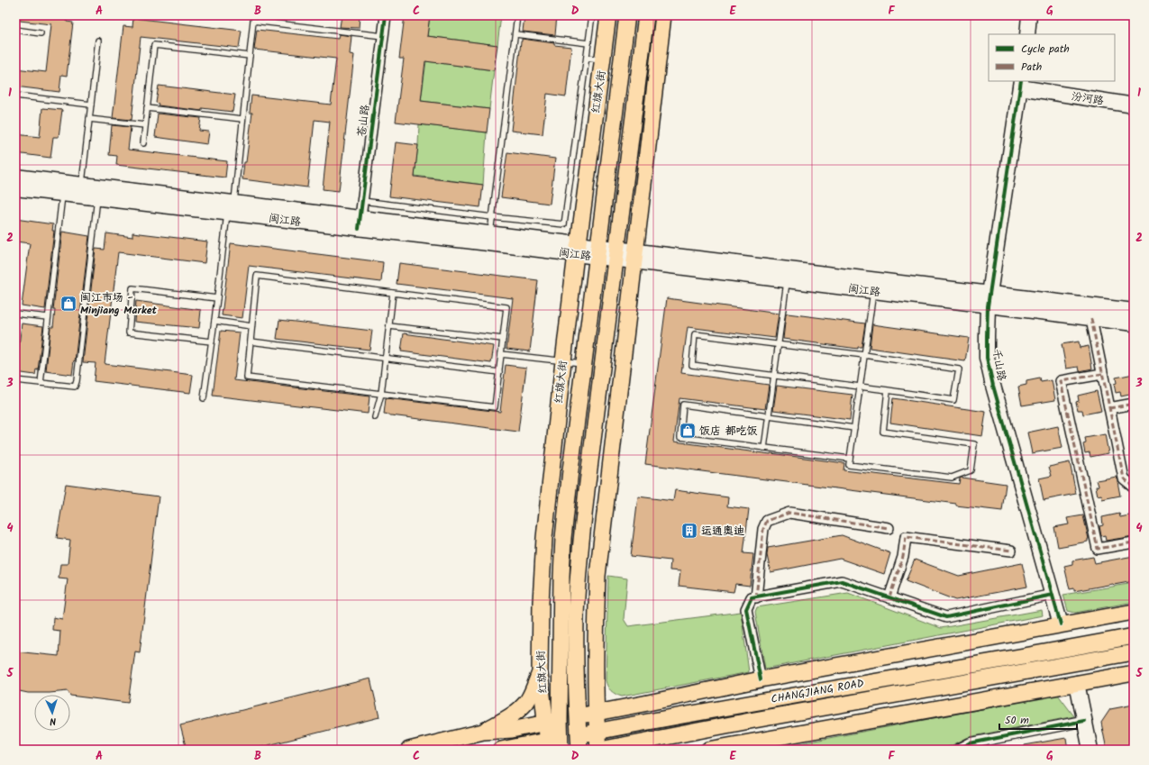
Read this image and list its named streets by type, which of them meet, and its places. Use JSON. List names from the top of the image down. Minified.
{"streets":{"main road":["红旗大街","汾河路","闽江路","千山路","CHANGJIANG ROAD"],"street":["苍山路"]},"crossings":[["红旗大街","闽江路"],["红旗大街","CHANGJIANG ROAD"],["汾河路","千山路"],["苍山路","闽江路"],["闽江路","千山路"]],"places":{"shop":["闽江市场 - Minjiang Market","饭店 都吃饭"],"building":["运通奥迪"]},"legend":["Cycle path","Path"],"scale_bar":"50 m","north":"bottom","grid":{"columns":["A","B","C","D","E","F","G"],"rows":["1","2","3","4","5"]}}
